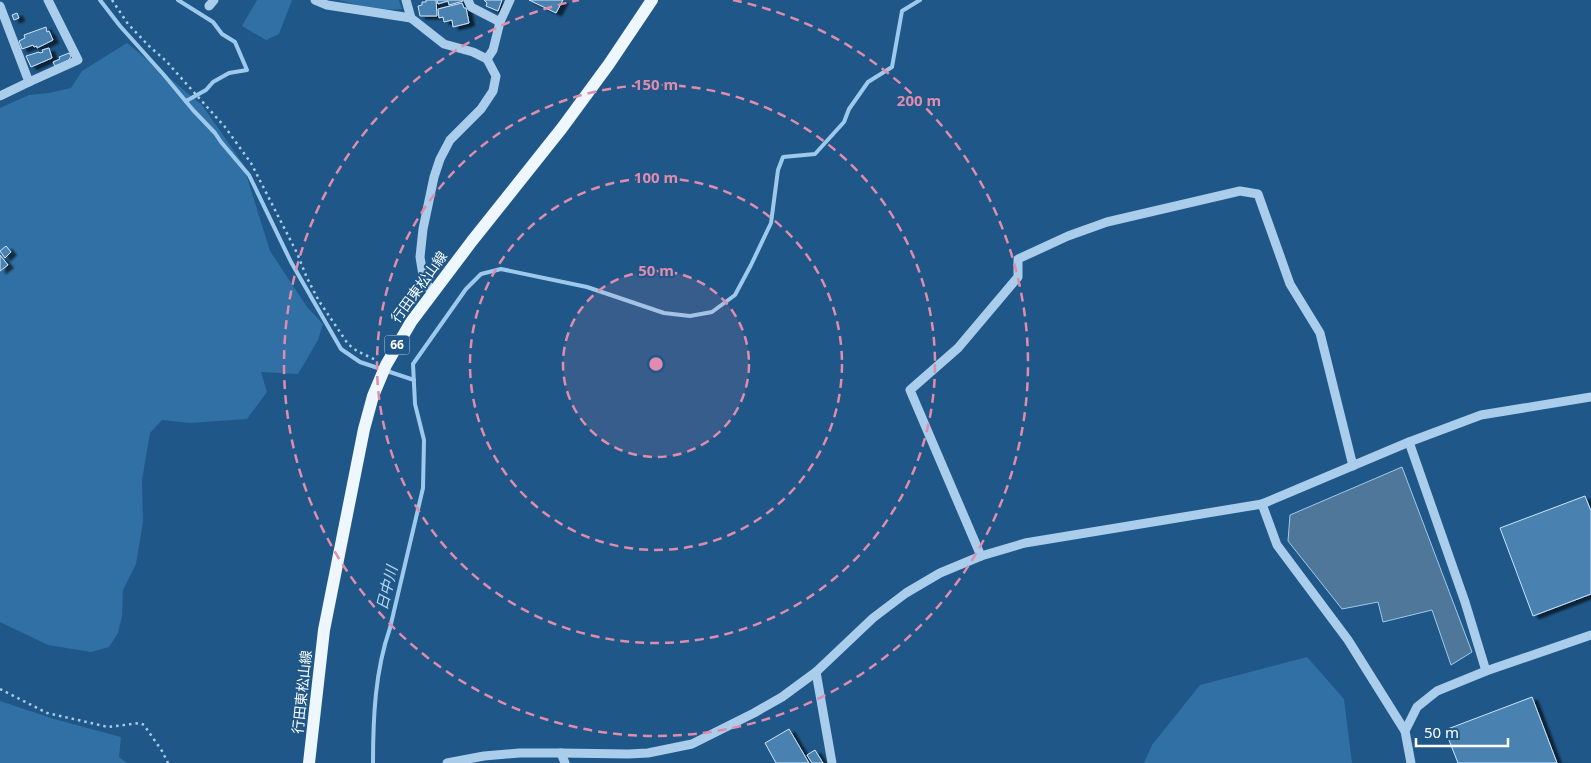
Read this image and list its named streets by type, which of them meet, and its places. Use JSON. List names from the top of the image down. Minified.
{"streets":{"main road":["行田東松山線","66"]},"water":["日中川"],"scale_bar":"50 m","rings":["150 m","200 m","100 m","50 m"]}
